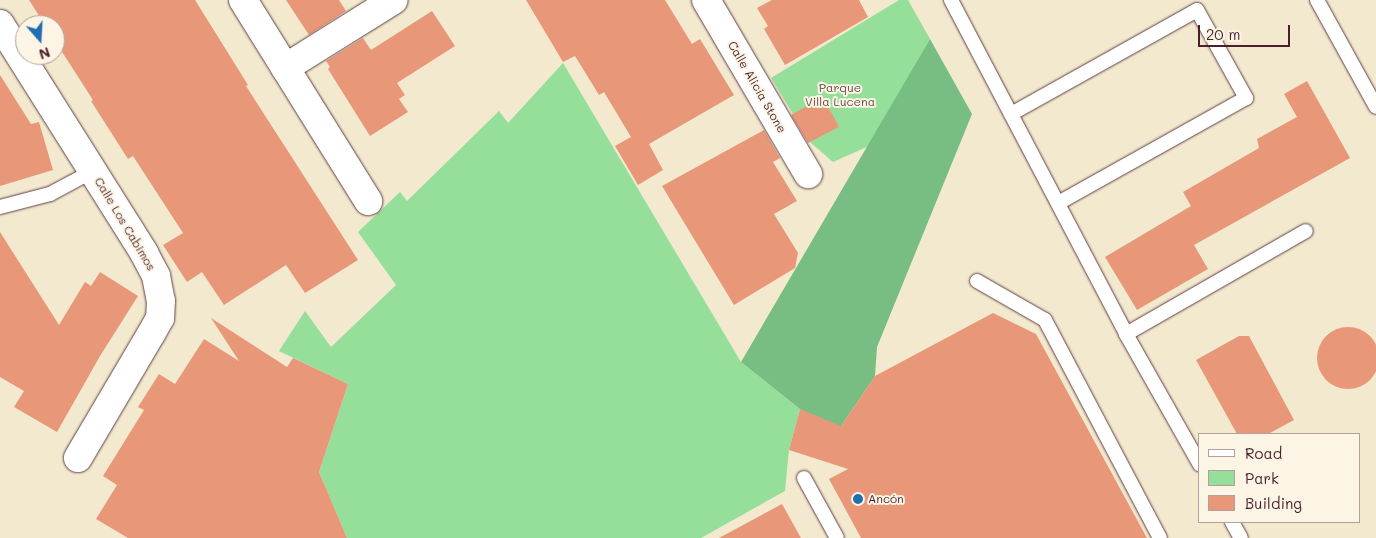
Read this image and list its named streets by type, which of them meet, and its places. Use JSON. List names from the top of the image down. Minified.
{"streets":{"street":["Calle Alicia Stone","Calle Los Cabimos"]},"parks":["Parque Villa Lucena"],"places":["Ancón"],"legend":["Road","Park","Building"],"scale_bar":"20 m","north":"bottom"}
